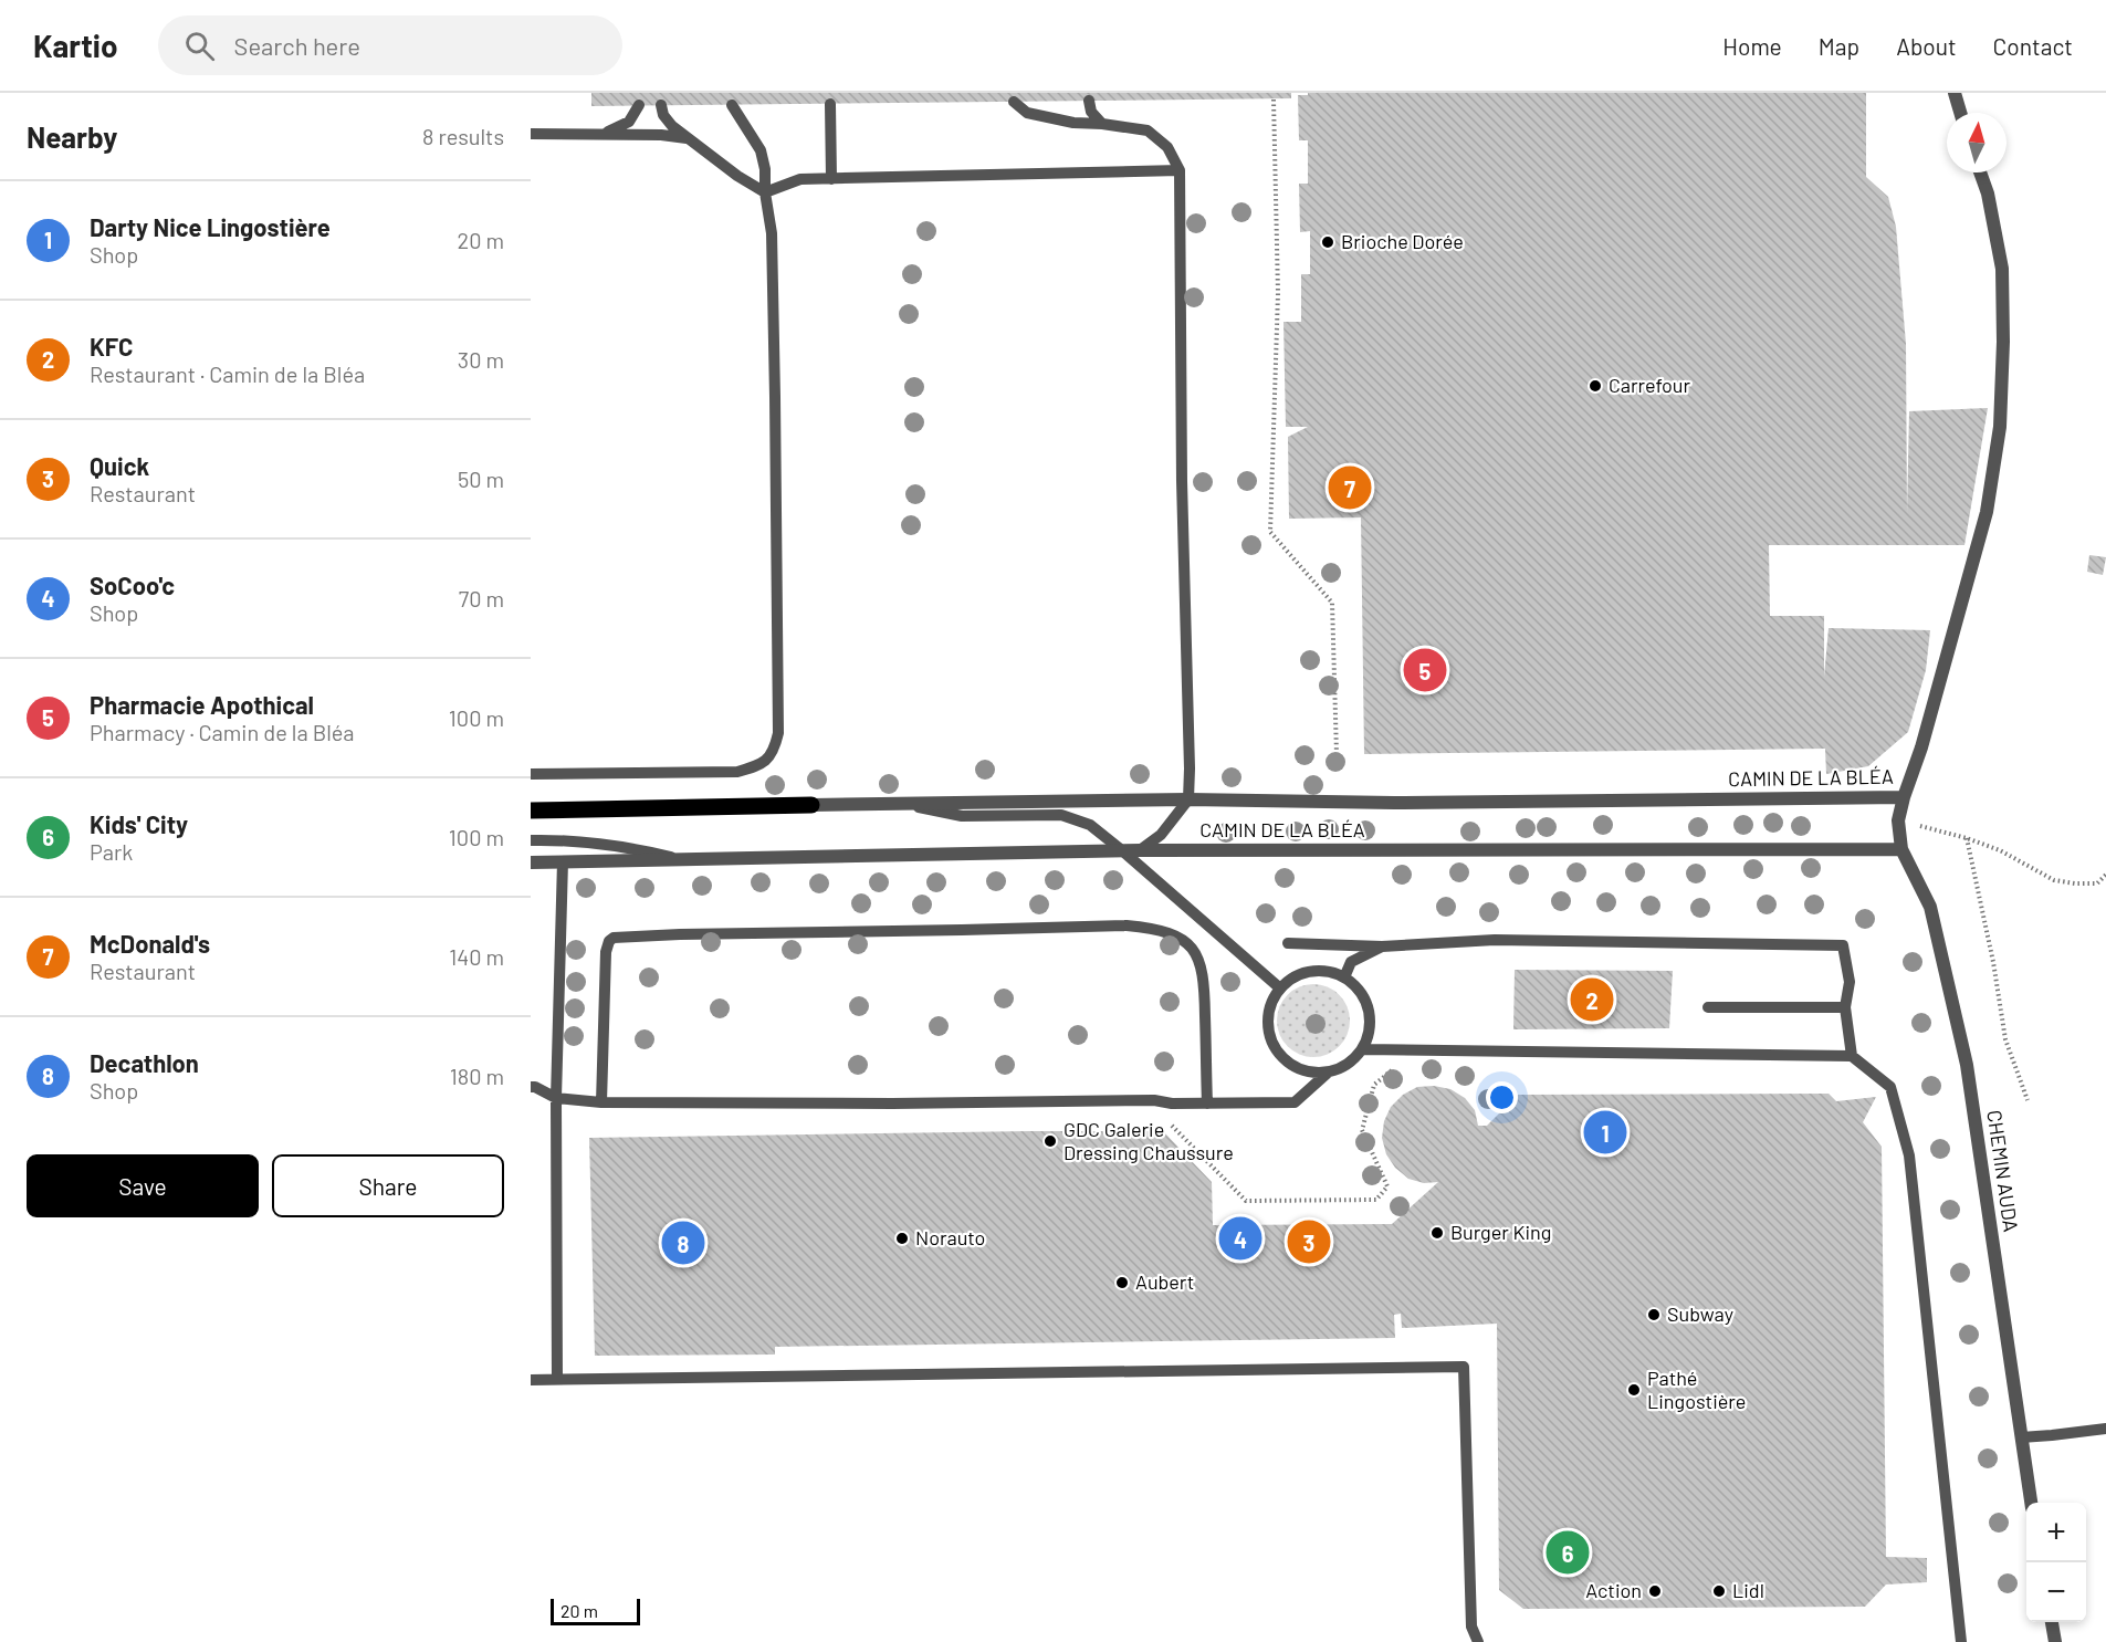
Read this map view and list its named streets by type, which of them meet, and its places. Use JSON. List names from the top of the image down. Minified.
{"streets":{"street":["CAMIN DE LA BLÉA","CHEMIN AUDA"]},"crossings":[["CAMIN DE LA BLÉA","CHEMIN AUDA"]],"places":["Brioche Dorée","Carrefour","GDC Galerie Dressing Chaussure","Burger King","Norauto","Aubert","Subway","Pathé Lingostière","Action","Lidl"],"scale_bar":"20 m","north":"top","page":{"header":"Kartio","search":"Search here","nav":["Home","Map","About","Contact"],"heading":["Nearby","8 results"],"list":[{"mark":"1","name":"Darty Nice Lingostière","note":"Shop","value":"20 m"},{"mark":"2","name":"KFC","note":"Restaurant · Camin de la Bléa","value":"30 m"},{"mark":"3","name":"Quick","note":"Restaurant","value":"50 m"},{"mark":"4","name":"SoCoo'c","note":"Shop","value":"70 m"},{"mark":"5","name":"Pharmacie Apothical","note":"Pharmacy · Camin de la Bléa","value":"100 m"},{"mark":"6","name":"Kids' City","note":"Park","value":"100 m"},{"mark":"7","name":"McDonald's","note":"Restaurant","value":"140 m"},{"mark":"8","name":"Decathlon","note":"Shop","value":"180 m"}],"pins":["7","5","2","1","4","3","8","6"],"buttons":["Save","Share"],"map_buttons":["+","−"],"scale":"20 m"}}
